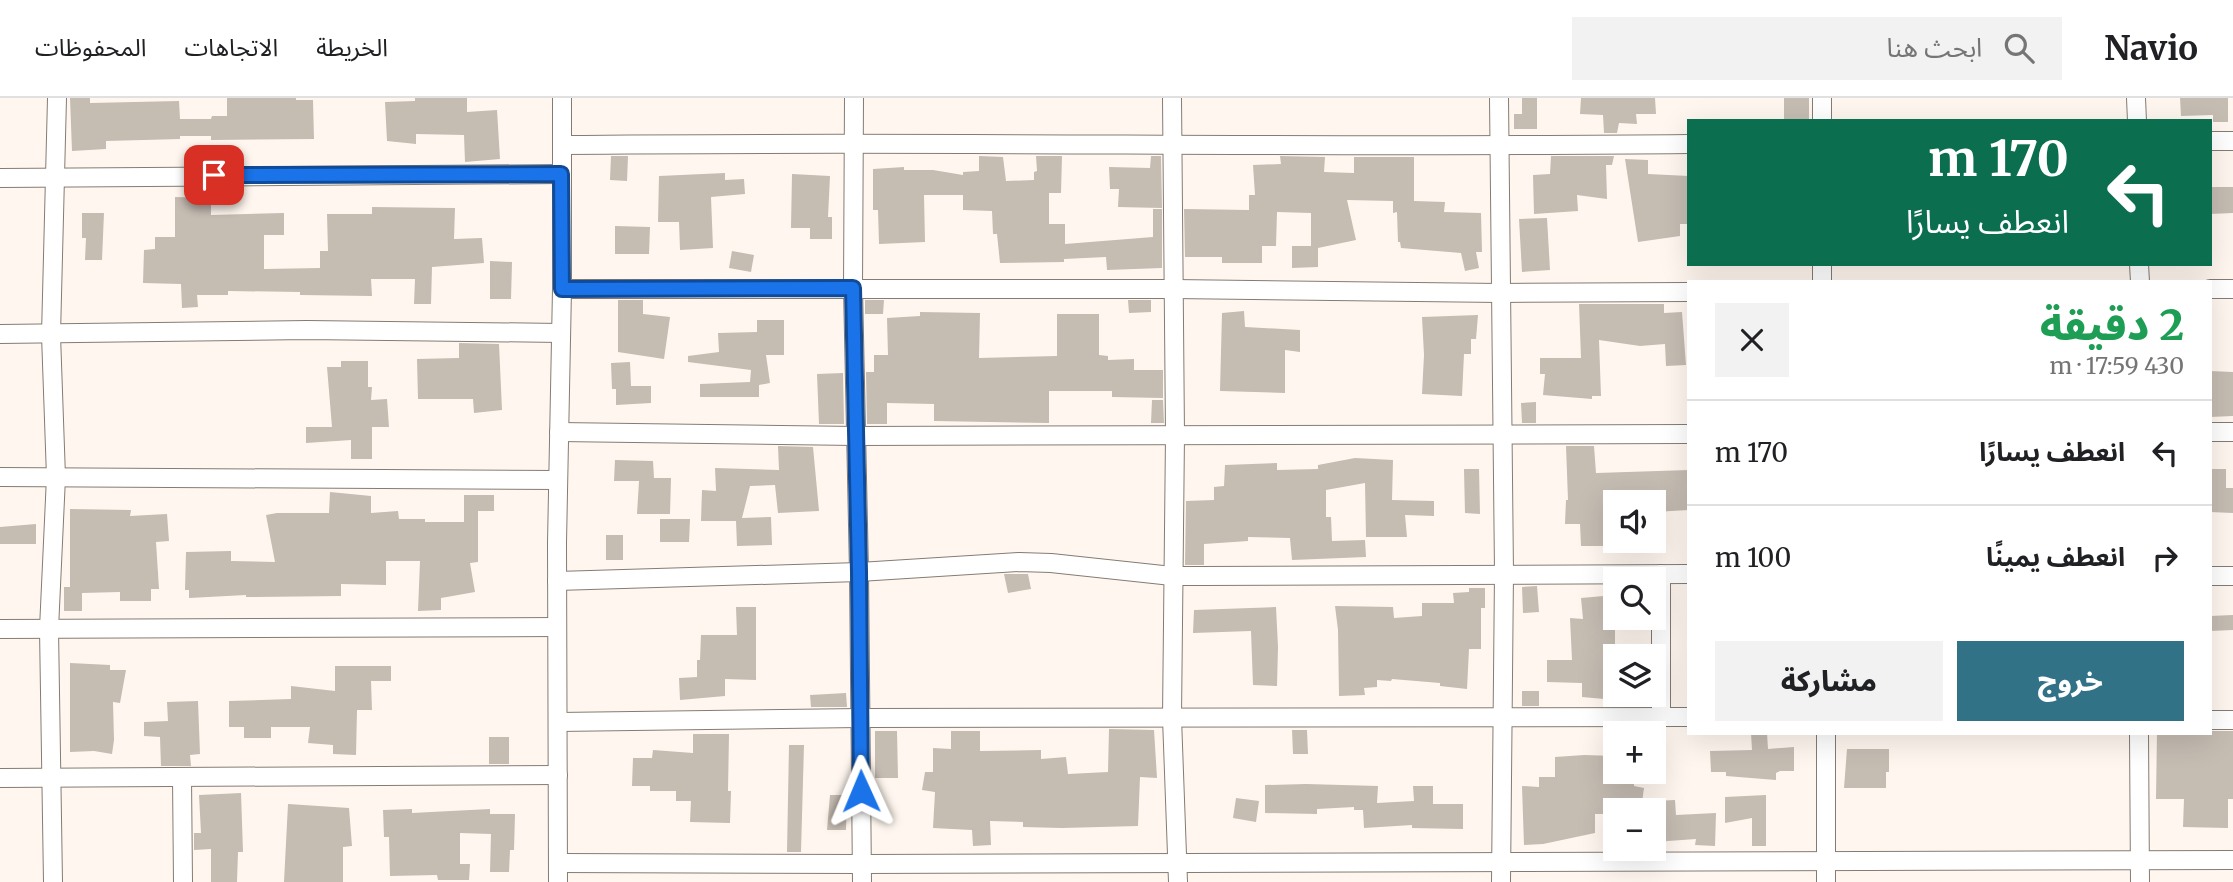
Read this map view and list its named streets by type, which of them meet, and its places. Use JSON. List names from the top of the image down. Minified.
{"page":{"header":"Navio","search":"ابحث هنا","nav":["الخريطة","الاتجاهات","المحفوظات"],"turn":["170 m","انعطف يسارًا"],"heading":["2 دقيقة","430 m · 17:59"],"list":[{"name":"انعطف يسارًا","value":"170 m"},{"name":"انعطف يمينًا","value":"100 m"}],"map_buttons":["+","−"],"buttons":["خروج","مشاركة"]}}
